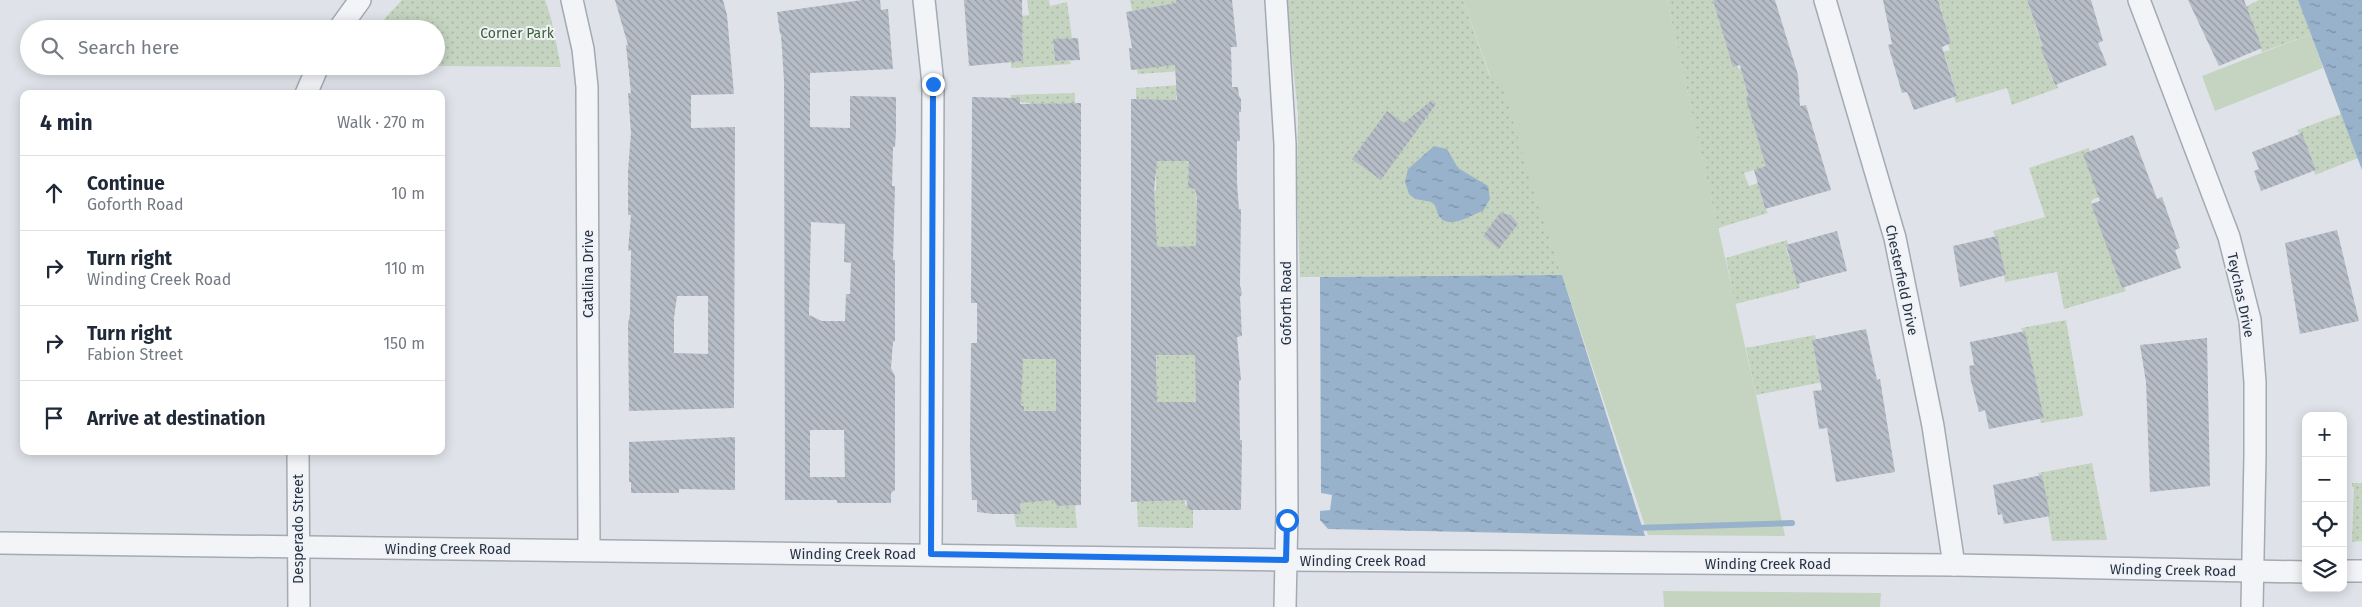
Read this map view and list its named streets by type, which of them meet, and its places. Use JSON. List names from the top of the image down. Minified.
{"streets":{"street":["Catalina Drive","Chesterfield Drive","Teychas Drive","Goforth Road","Desperado Street","Winding Creek Road"]},"crossings":[["Catalina Drive","Winding Creek Road"],["Chesterfield Drive","Winding Creek Road"],["Teychas Drive","Winding Creek Road"],["Goforth Road","Winding Creek Road"],["Desperado Street","Winding Creek Road"]],"parks":["Corner Park"],"page":{"search":"Search here","heading":["4 min","Walk · 270 m"],"list":[["Continue","Goforth Road","10 m"],["Turn right","Winding Creek Road","110 m"],["Turn right","Fabion Street","150 m"],"Arrive at destination"],"map_buttons":["+","−"]}}
